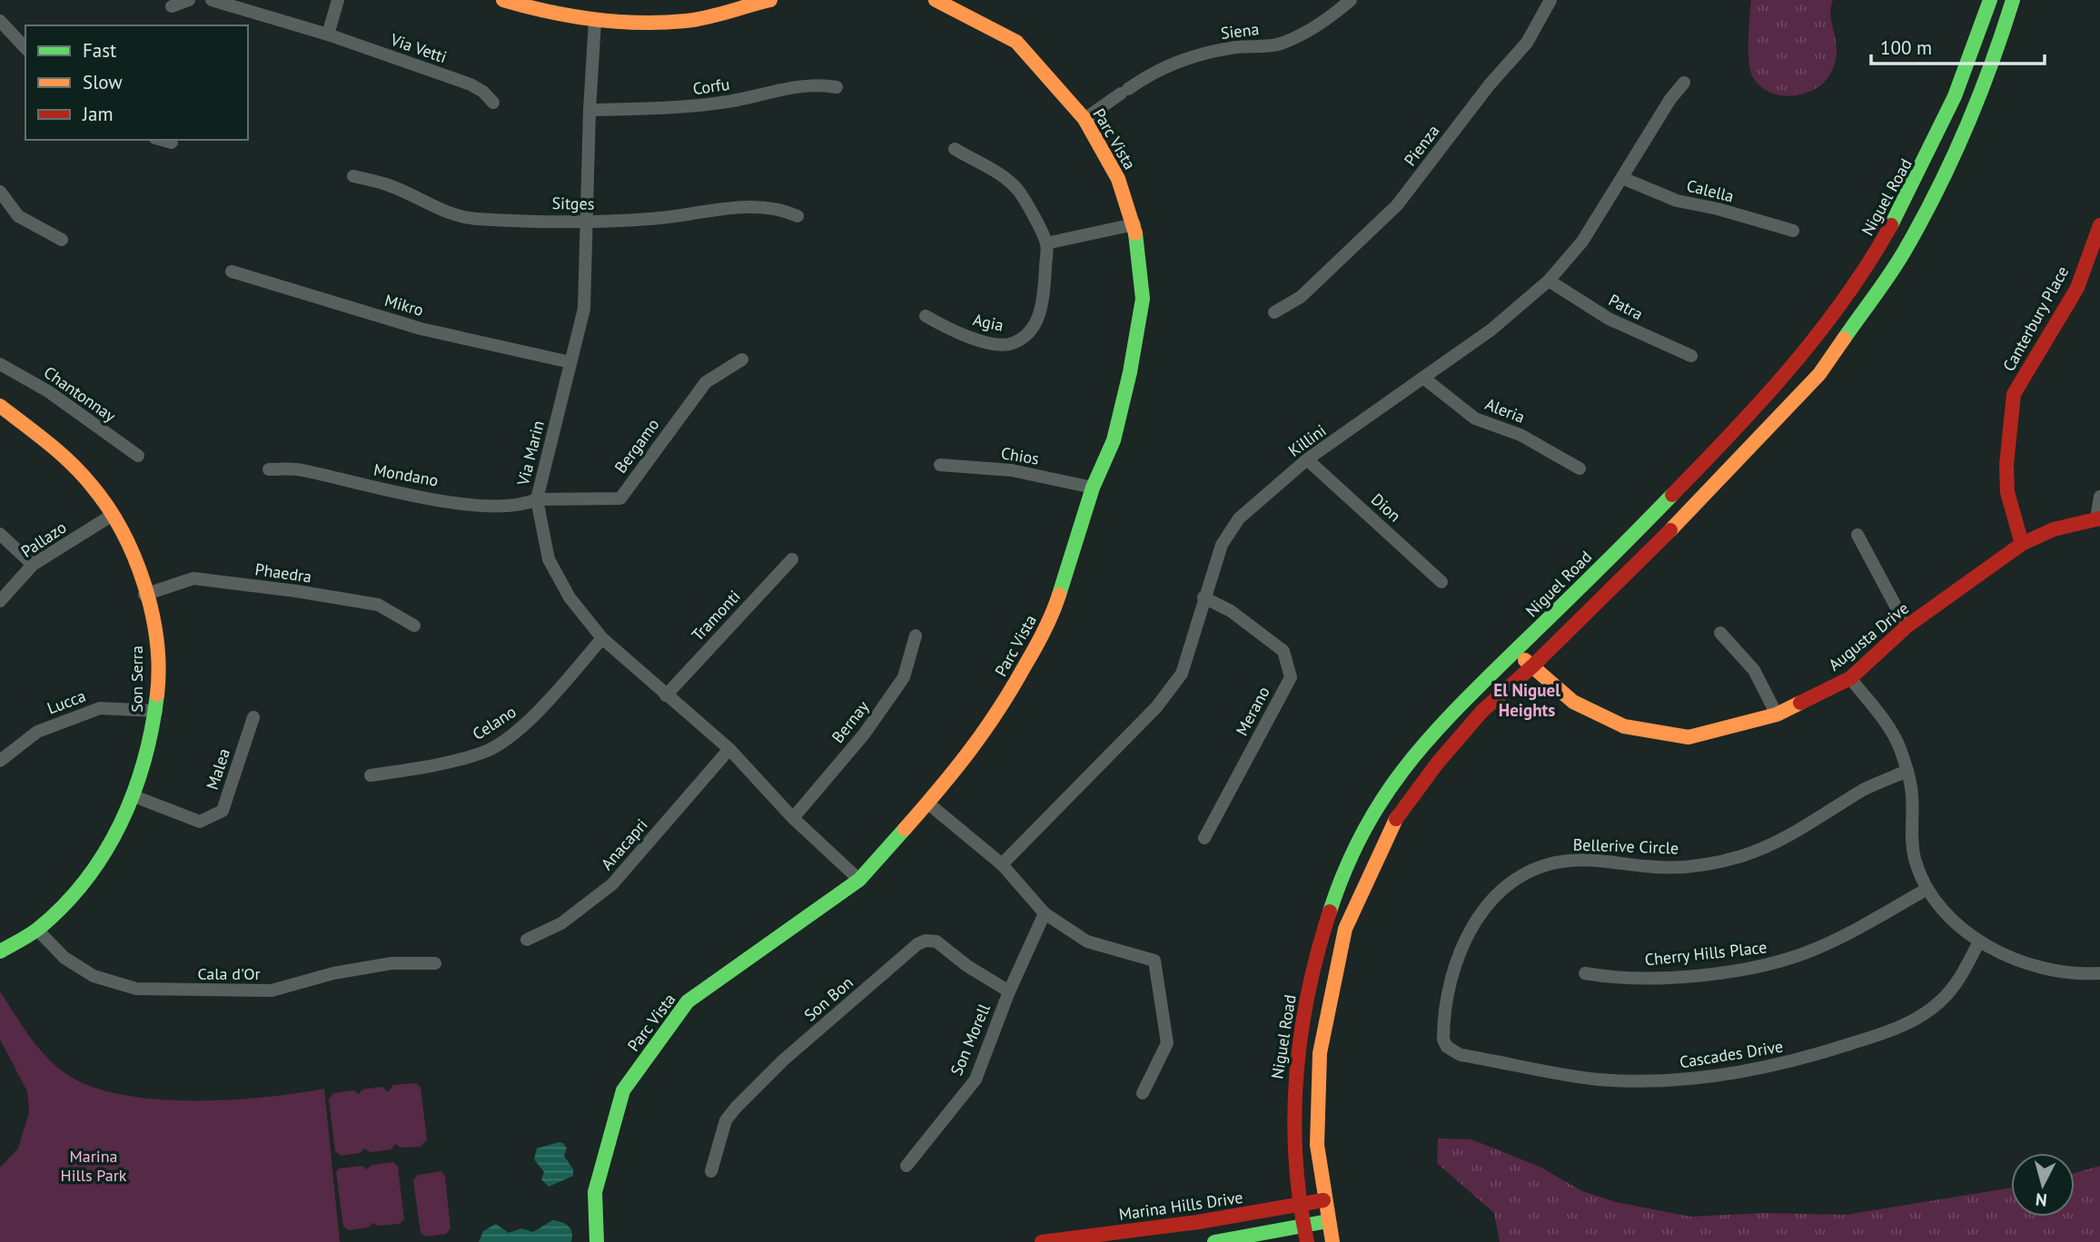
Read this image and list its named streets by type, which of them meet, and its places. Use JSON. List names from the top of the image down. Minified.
{"streets":{"street":["Siena","Via Vetti","Corfu","Parc Vista","Pienza","Calella","Niguel Road","Sitges","Mikro","Patra","Canterbury Place","Agia","Chantonnay","Aleria","Killini","Bergamo","Via Marin","Chios","Mondano","Dion","Pallazo","Phaedra","Tramonti","Augusta Drive","Son Serra","Lucca","Merano","Bernay","Celano","Malea","Anacapri","Bellerive Circle","Cherry Hills Place","Cala d'Or","Son Bon","Son Morell","Cascades Drive","Marina Hills Drive"]},"crossings":[["Siena","Parc Vista"],["Corfu","Via Marin"],["Parc Vista","Via Marin"],["Parc Vista","Chios"],["Calella","Killini"],["Niguel Road","Augusta Drive"],["Niguel Road","Marina Hills Drive"],["Sitges","Via Marin"],["Mikro","Via Marin"],["Patra","Killini"],["Canterbury Place","Augusta Drive"],["Aleria","Killini"],["Killini","Dion"],["Killini","Merano"],["Bergamo","Via Marin"],["Bergamo","Mondano"],["Via Marin","Mondano"],["Via Marin","Tramonti"],["Via Marin","Bernay"],["Via Marin","Celano"],["Via Marin","Anacapri"],["Pallazo","Son Serra"],["Phaedra","Son Serra"],["Son Serra","Lucca"],["Son Serra","Malea"],["Son Serra","Cala d'Or"],["Bellerive Circle","Cascades Drive"],["Son Bon","Son Morell"]],"districts":["El Niguel Heights"],"parks":["Marina Hills Park"],"legend":["Fast","Slow","Jam"],"scale_bar":"100 m","north":"bottom"}
